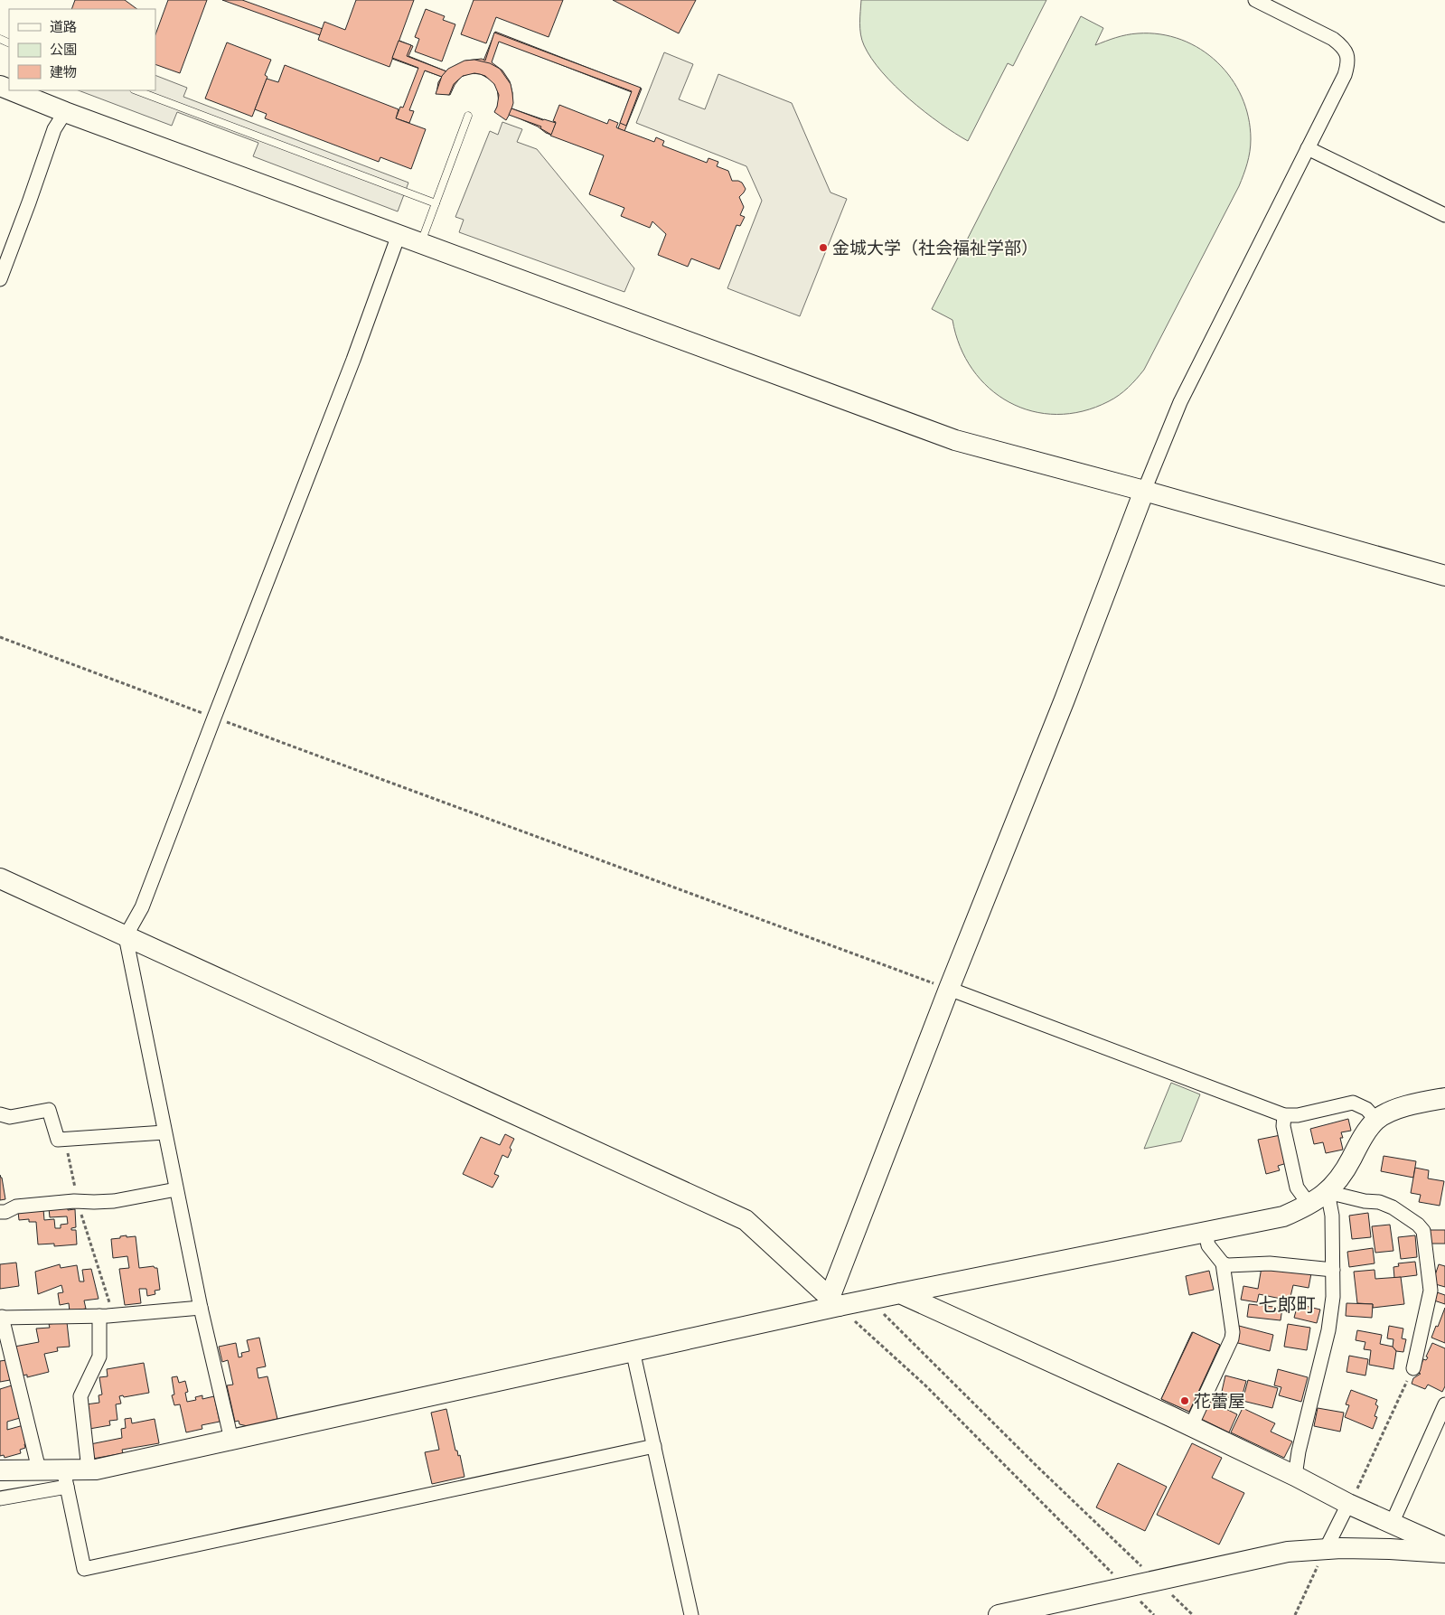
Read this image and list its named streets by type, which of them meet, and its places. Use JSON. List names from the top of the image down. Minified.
{"districts":["七郎町"],"places":["金城大学（社会福祉学部）","花蕾屋"],"legend":["道路","公園","建物"]}
